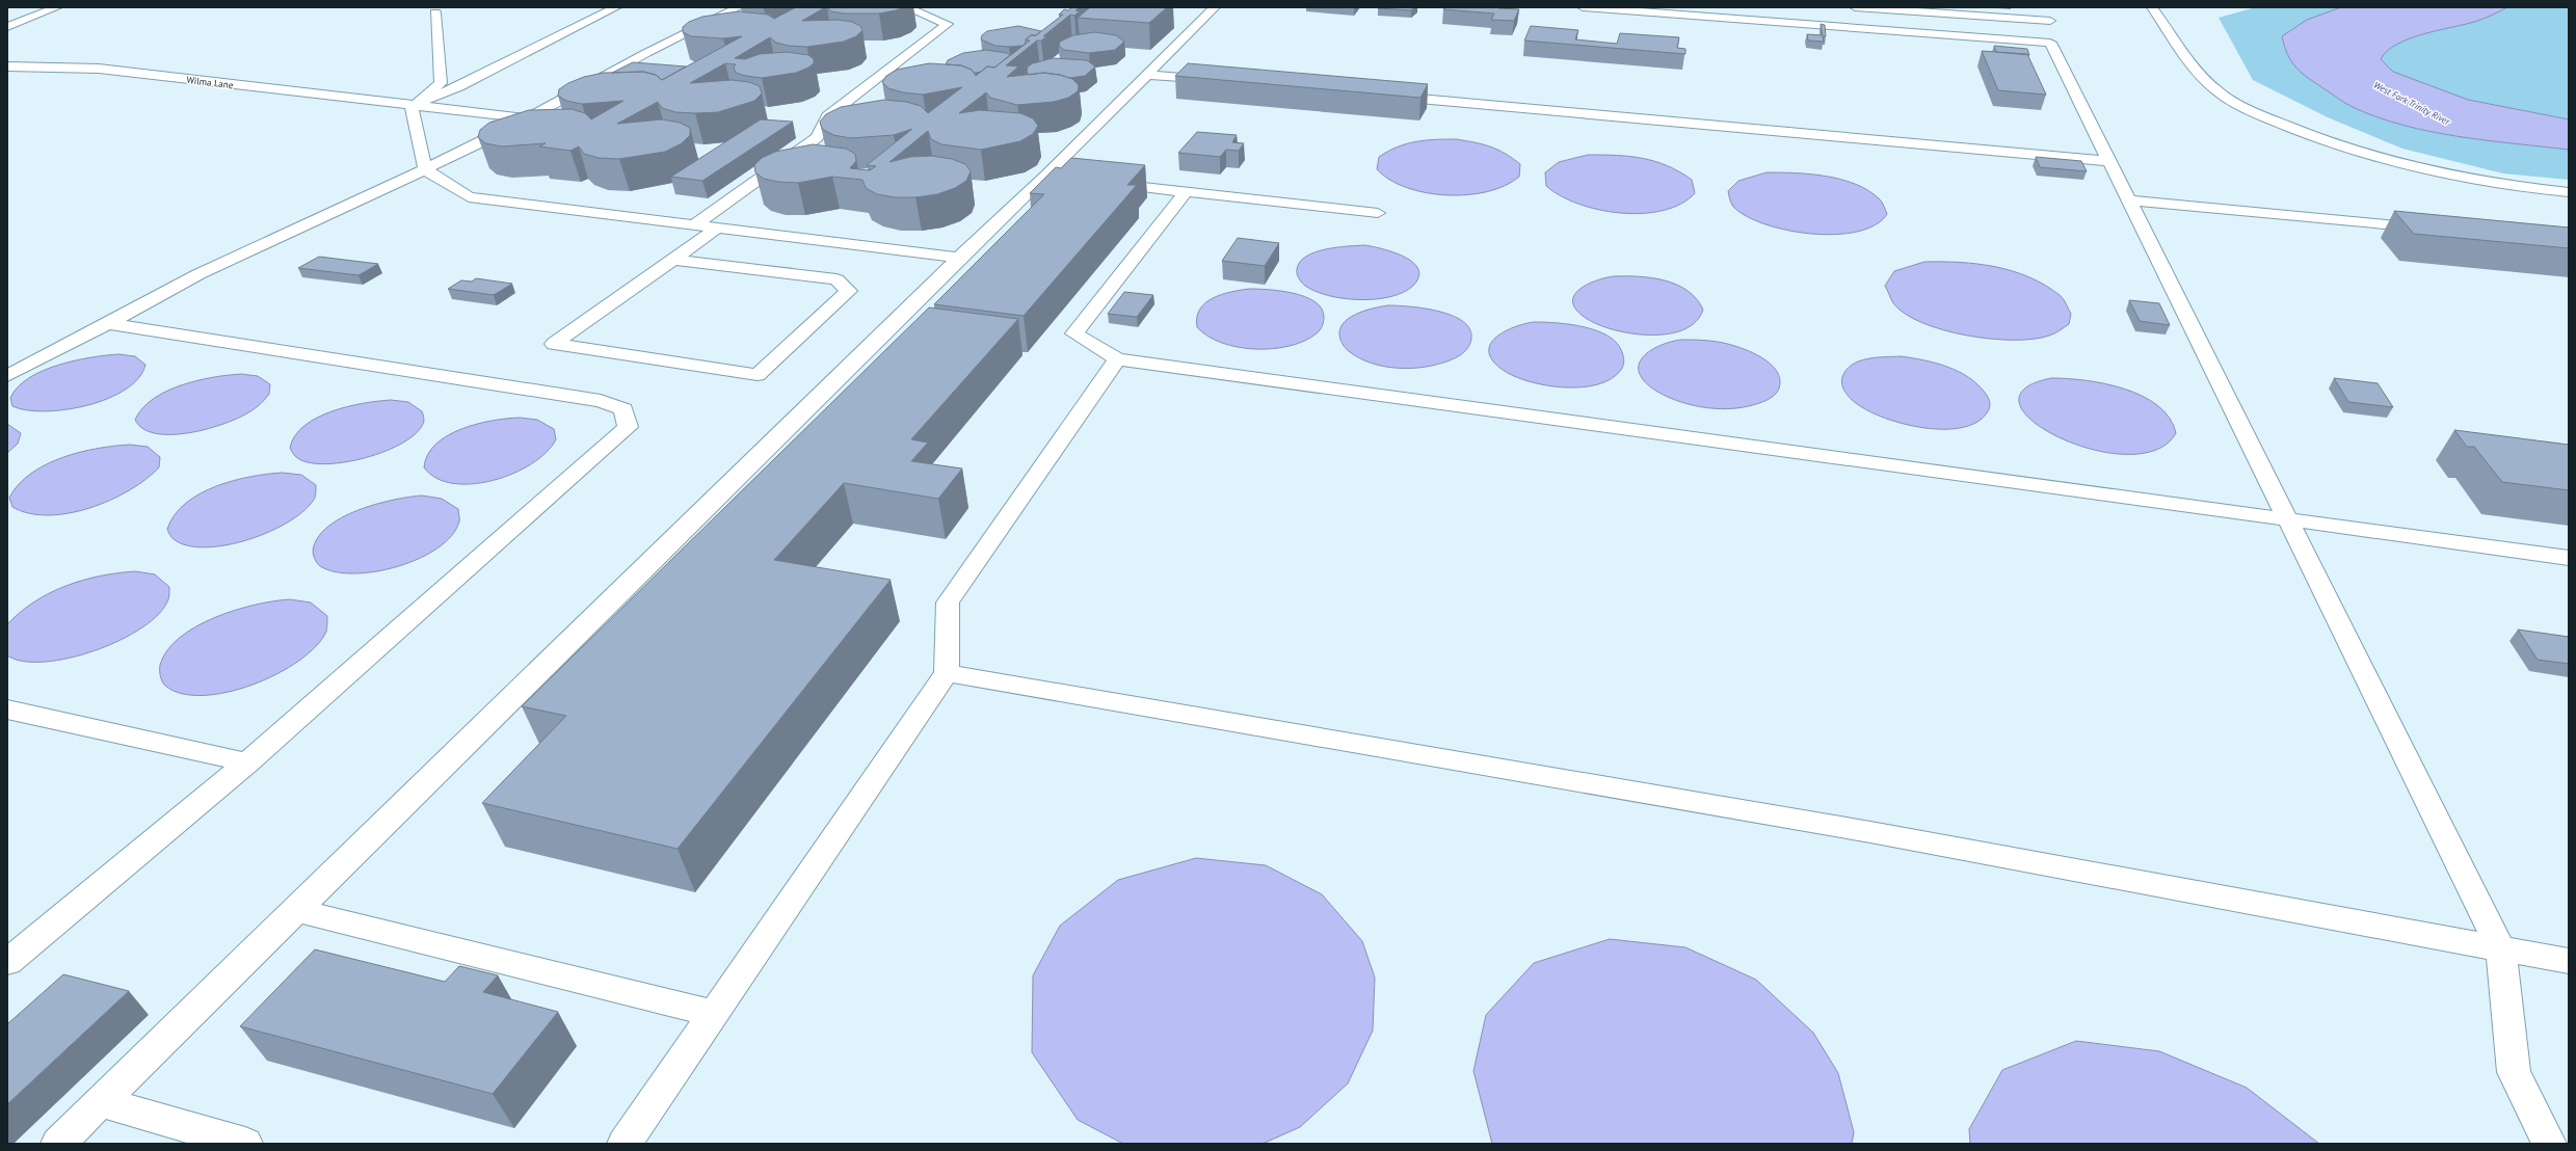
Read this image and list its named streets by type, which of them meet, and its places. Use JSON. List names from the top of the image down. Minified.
{"streets":{"main road":["Wilma Lane"]},"water":["West Fork Trinity River"]}
